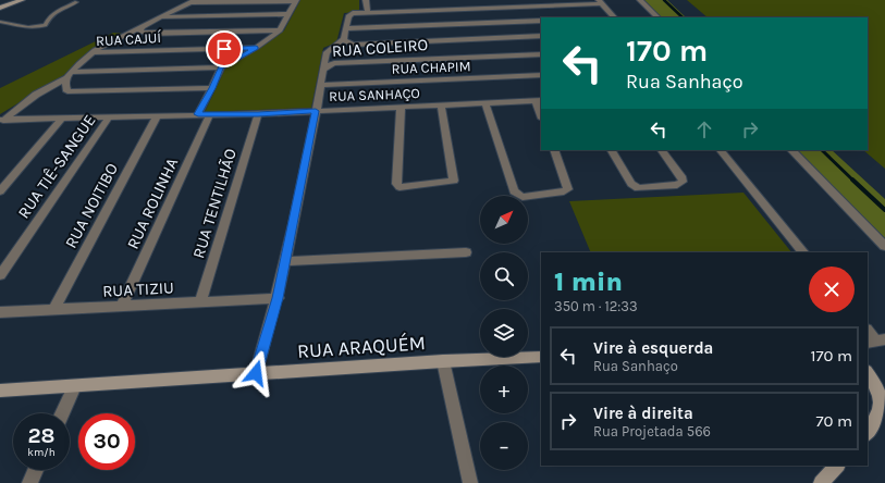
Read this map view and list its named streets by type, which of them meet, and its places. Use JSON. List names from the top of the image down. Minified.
{"streets":{"street":["RUA CAJUÍ","RUA COLEIRO","RUA CHAPIM","RUA SANHAÇO","RUA TIÊ-SANGUE","RUA ROLINHA","RUA TENTILHÃO","RUA NOITIBO","RUA TIZIU","RUA ARAQUÉM"]},"crossings":[["RUA COLEIRO","RUA CHAPIM"],["RUA COLEIRO","RUA SANHAÇO"],["RUA COLEIRO","RUA TIZIU"],["RUA COLEIRO","RUA ARAQUÉM"],["RUA SANHAÇO","RUA TIÊ-SANGUE"],["RUA SANHAÇO","RUA ROLINHA"],["RUA SANHAÇO","RUA TENTILHÃO"],["RUA SANHAÇO","RUA NOITIBO"],["RUA ROLINHA","RUA TIZIU"],["RUA TENTILHÃO","RUA TIZIU"],["RUA NOITIBO","RUA TIZIU"]],"north":"top right","page":{"turn":["170 m","Rua Sanhaço"],"map_buttons":["+","−"],"heading":["1 min","350 m · 12:33"],"list":[{"name":"Vire à esquerda","note":"Rua Sanhaço","value":"170 m"},{"name":"Vire à direita","note":"Rua Projetada 566","value":"70 m"}],"speed":"28 km/h","limit":"30"}}
